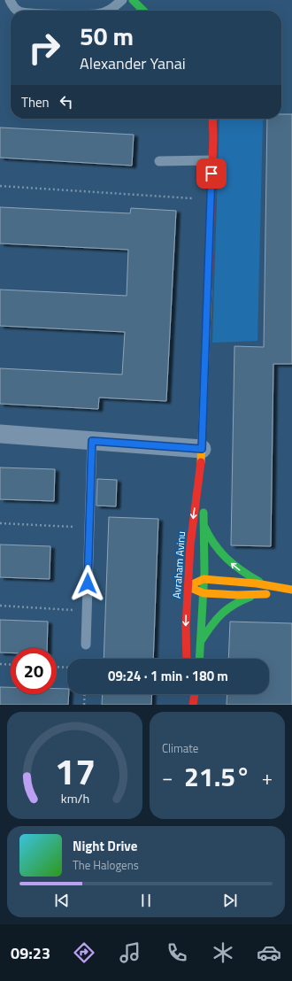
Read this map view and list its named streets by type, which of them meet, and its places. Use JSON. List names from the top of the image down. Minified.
{"streets":{"street":["Avraham Avinu"]},"page":{"turn":["50 m","Alexander Yanai"],"then":"Then","limit":"20","trip":"09:24 · 1 min · 180 m","tile":"Climate","heat":["−","21.5°","+"],"song":["Night Drive","The Halogens"],"tabs":"09:23","gauge":["17","km/h"]}}
